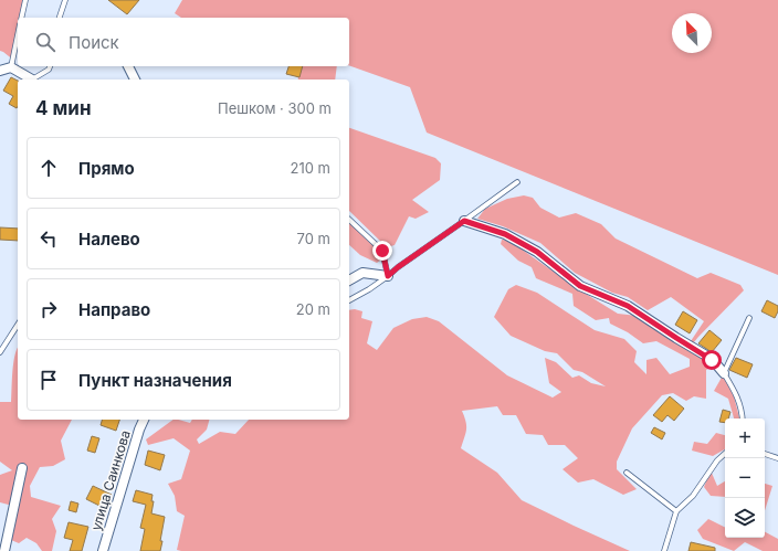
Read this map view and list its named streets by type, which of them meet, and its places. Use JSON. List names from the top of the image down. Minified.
{"streets":{"street":["улица Саинкова"]},"north":"top left","page":{"search":"Поиск","heading":["4 мин","Пешком · 300 m"],"list":[["Прямо","210 m"],["Налево","70 m"],["Направо","20 m"],"Пункт назначения"],"map_buttons":["+","−"]}}
